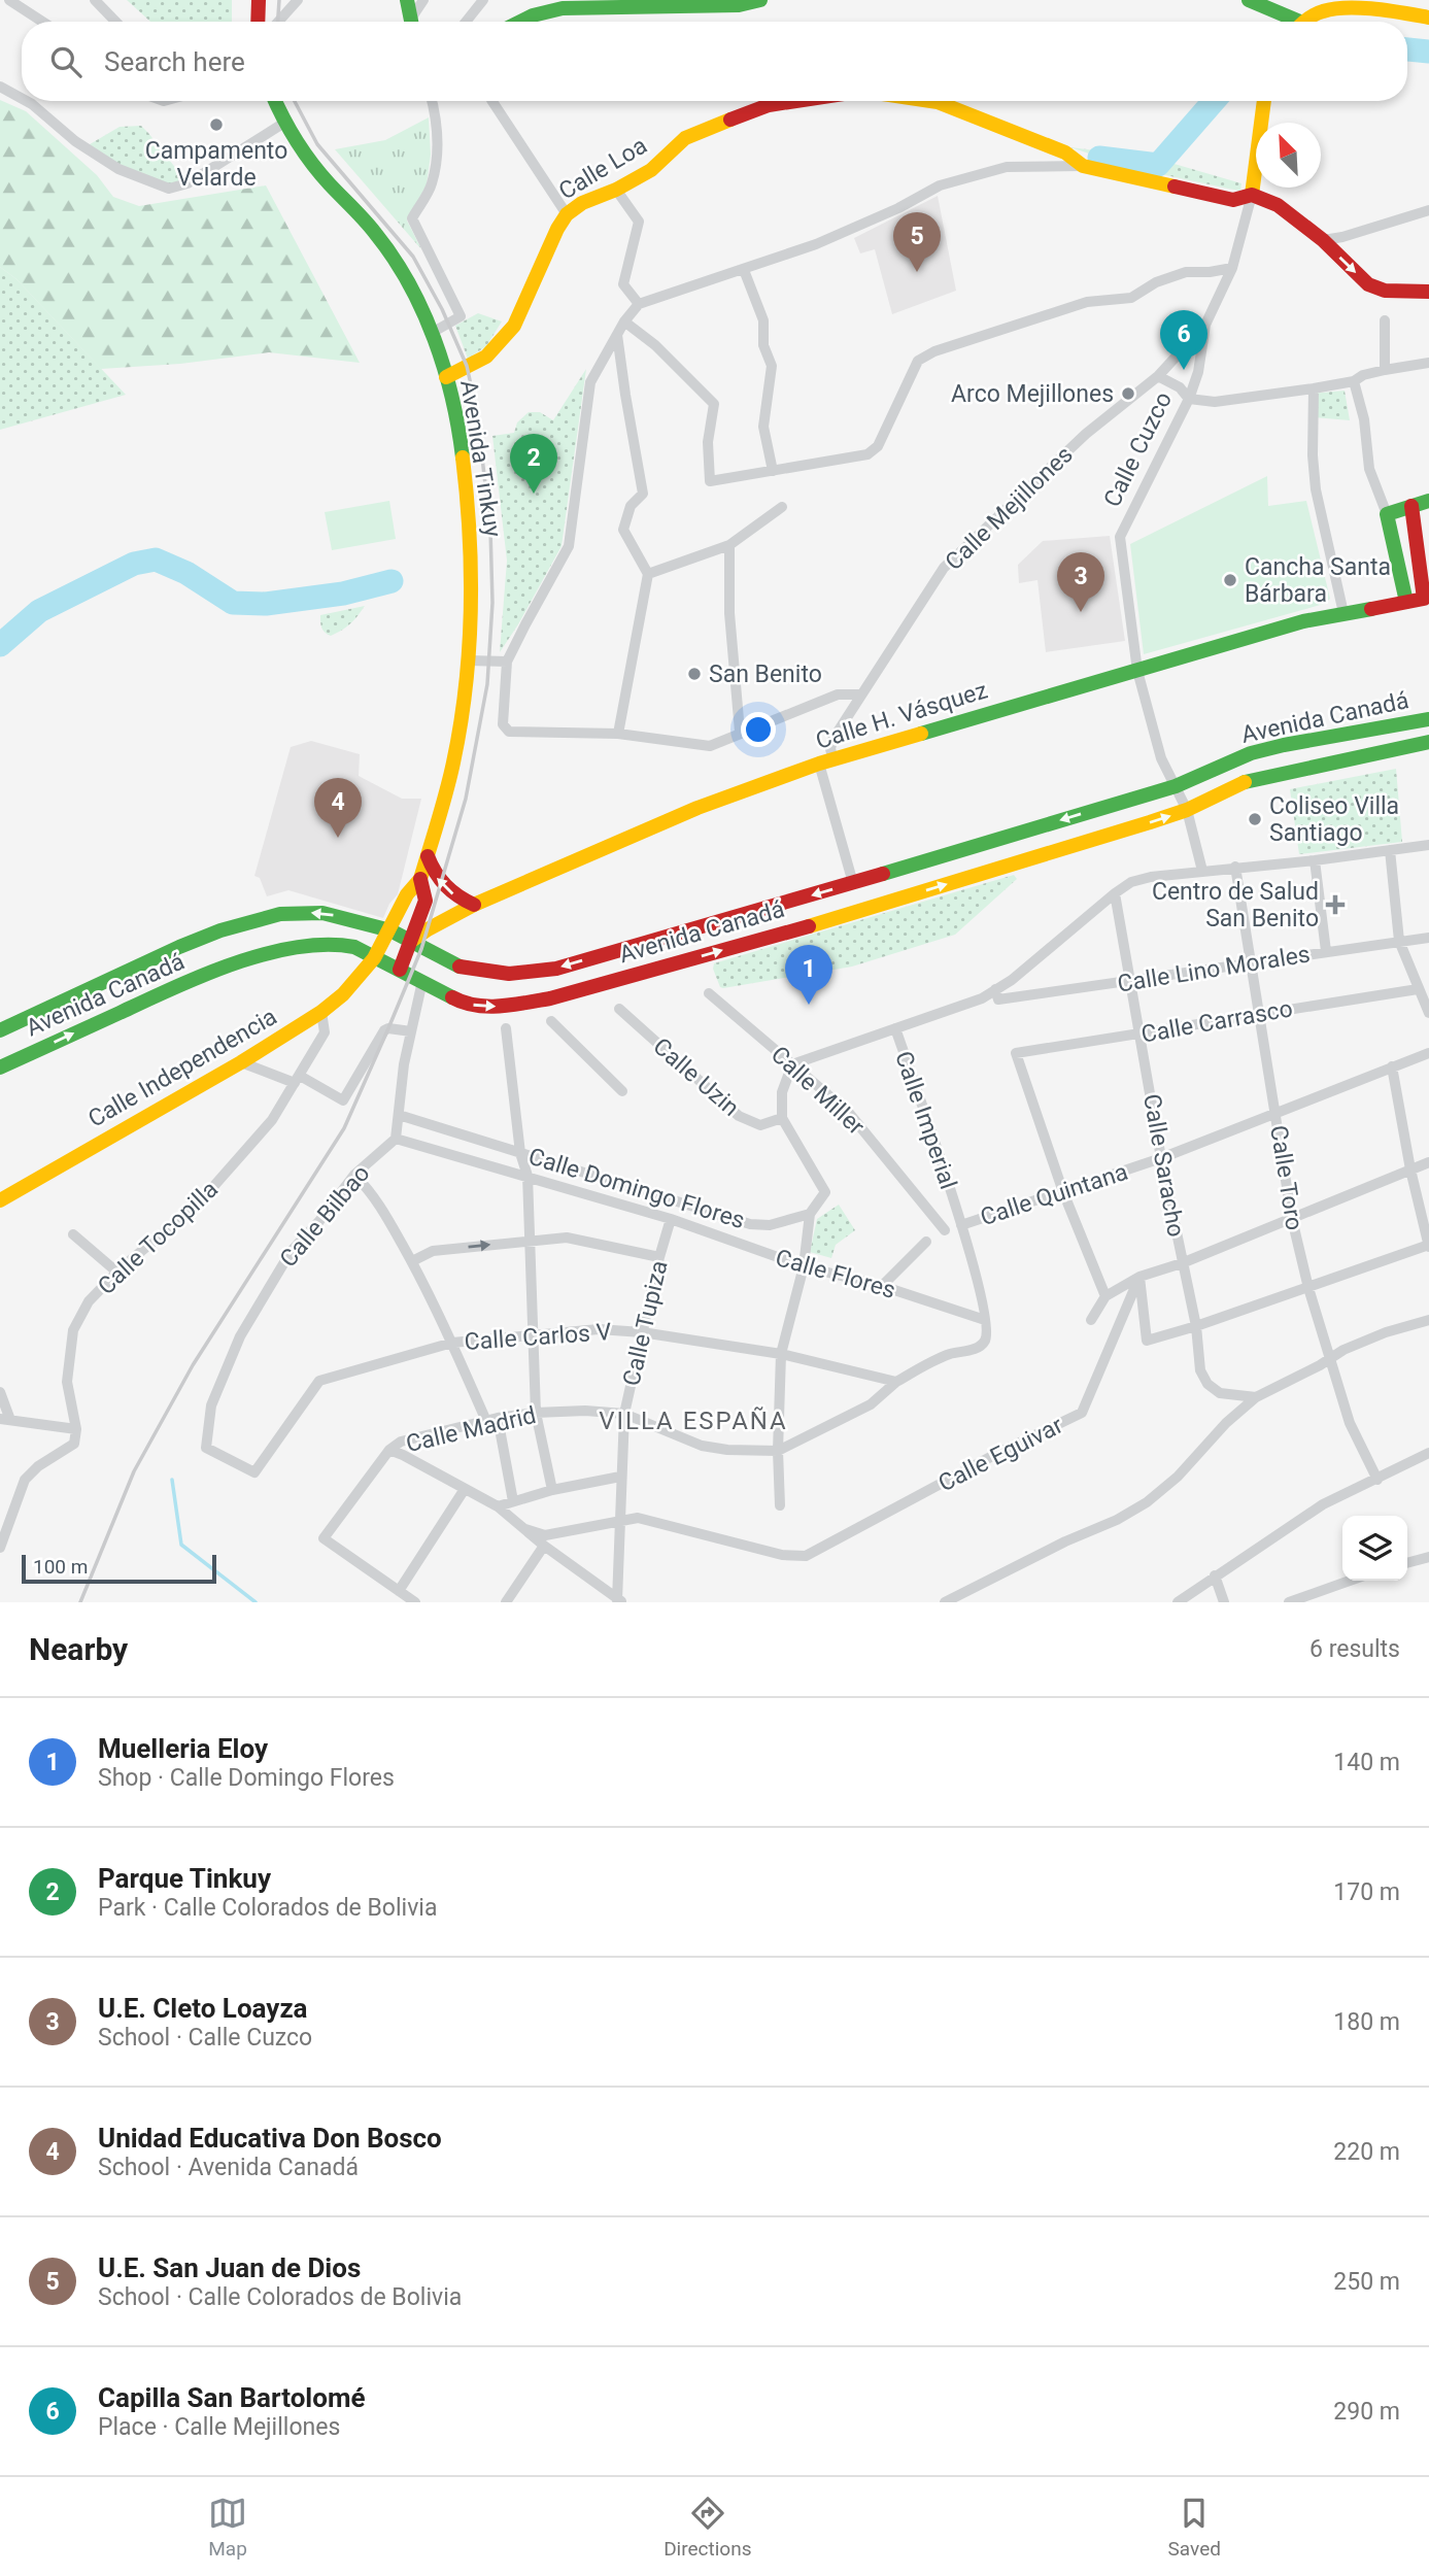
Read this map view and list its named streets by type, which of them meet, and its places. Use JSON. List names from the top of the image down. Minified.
{"streets":{"main road":["Calle Loa","Calle Cuzco","Avenida Tinkuy","Calle H. Vásquez","Avenida Canadá","Calle Independencia"],"street":["Calle Mejillones","Calle Lino Morales","Calle Carrasco","Calle Uzin","Calle Miller","Calle Imperial","Calle Saracho","Calle Toro","Calle Domingo Flores","Calle Quintana","Calle Bilbao","Calle Tocopilla","Calle Flores","Calle Tupiza","Calle Carlos V","Calle Madrid","Calle Eguivar"]},"crossings":[["Calle Loa","Avenida Tinkuy"],["Calle Cuzco","Calle Mejillones"],["Calle Cuzco","Calle H. Vásquez"],["Calle Cuzco","Avenida Canadá"],["Avenida Tinkuy","Calle H. Vásquez"],["Avenida Tinkuy","Avenida Canadá"],["Avenida Tinkuy","Calle Independencia"],["Calle Mejillones","Calle H. Vásquez"],["Calle Mejillones","Avenida Canadá"],["Calle H. Vásquez","Avenida Canadá"],["Avenida Canadá","Calle Independencia"],["Calle Lino Morales","Calle Saracho"],["Calle Lino Morales","Calle Toro"],["Calle Carrasco","Calle Saracho"],["Calle Carrasco","Calle Toro"],["Calle Carrasco","Calle Quintana"],["Calle Independencia","Calle Tocopilla"],["Calle Imperial","Calle Quintana"],["Calle Imperial","Calle Flores"],["Calle Imperial","Calle Carlos V"],["Calle Imperial","Calle Madrid"],["Calle Saracho","Calle Quintana"],["Calle Toro","Calle Quintana"],["Calle Bilbao","Calle Flores"],["Calle Bilbao","Calle Carlos V"],["Calle Flores","Calle Tupiza"],["Calle Tupiza","Calle Carlos V"],["Calle Tupiza","Calle Madrid"],["Calle Tupiza","Calle Eguivar"],["Calle Carlos V","Calle Madrid"]],"districts":["VILLA ESPAÑA"],"places":{"other":["Campamento Velarde","Arco Mejillones","Cancha Santa Bárbara","San Benito","Coliseo Villa Santiago"],"health":["Centro de Salud San Benito"]},"scale_bar":"100 m","north":"top left","page":{"search":"Search here","pins":["5","6","2","3","4","1"],"scale":"100 m","heading":["Nearby","6 results"],"list":[{"mark":"1","name":"Muelleria Eloy","note":"Shop · Calle Domingo Flores","value":"140 m"},{"mark":"2","name":"Parque Tinkuy","note":"Park · Calle Colorados de Bolivia","value":"170 m"},{"mark":"3","name":"U.E. Cleto Loayza","note":"School · Calle Cuzco","value":"180 m"},{"mark":"4","name":"Unidad Educativa Don Bosco","note":"School · Avenida Canadá","value":"220 m"},{"mark":"5","name":"U.E. San Juan de Dios","note":"School · Calle Colorados de Bolivia","value":"250 m"},{"mark":"6","name":"Capilla San Bartolomé","note":"Place · Calle Mejillones","value":"290 m"}],"nav":["Map","Directions","Saved"]}}
